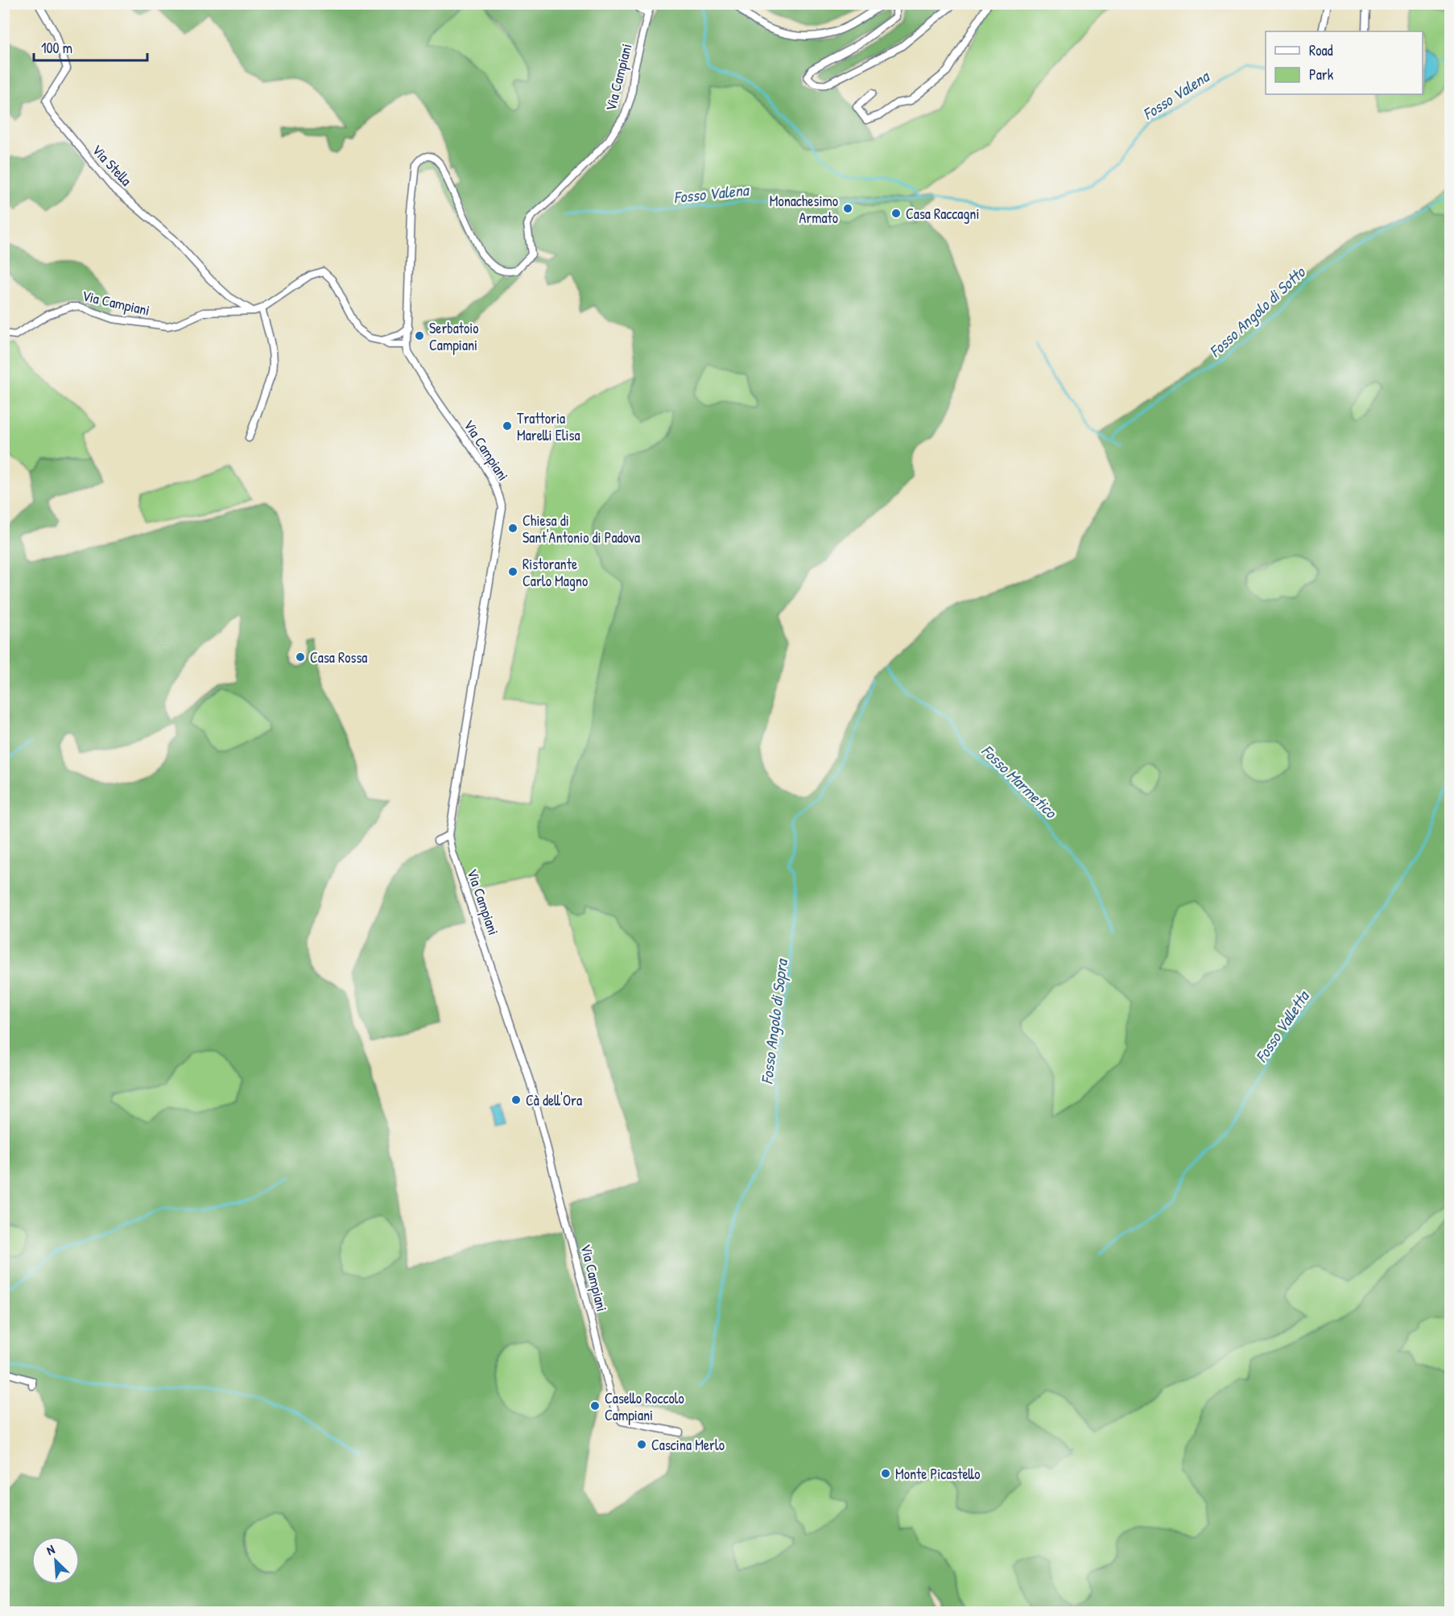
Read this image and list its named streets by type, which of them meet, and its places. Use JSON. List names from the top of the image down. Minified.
{"streets":{"street":["Via Campiani","Via Stella"]},"crossings":[["Via Campiani","Via Stella"]],"water":["Fosso Valena","Fosso Angolo di Sotto","Fosso Marmetico","Fosso Angolo di Sopra","Fosso Valletta"],"places":["Monachesimo Armato","Casa Raccagni","Serbatoio Campiani","Trattoria Marelli Elisa","Chiesa di Sant'Antonio di Padova","Ristorante Carlo Magno","Casa Rossa","Cà dell'Ora","Casello Roccolo Campiani","Cascina Merlo","Monte Picastello"],"legend":["Road","Park"],"scale_bar":"100 m","north":"top left"}
